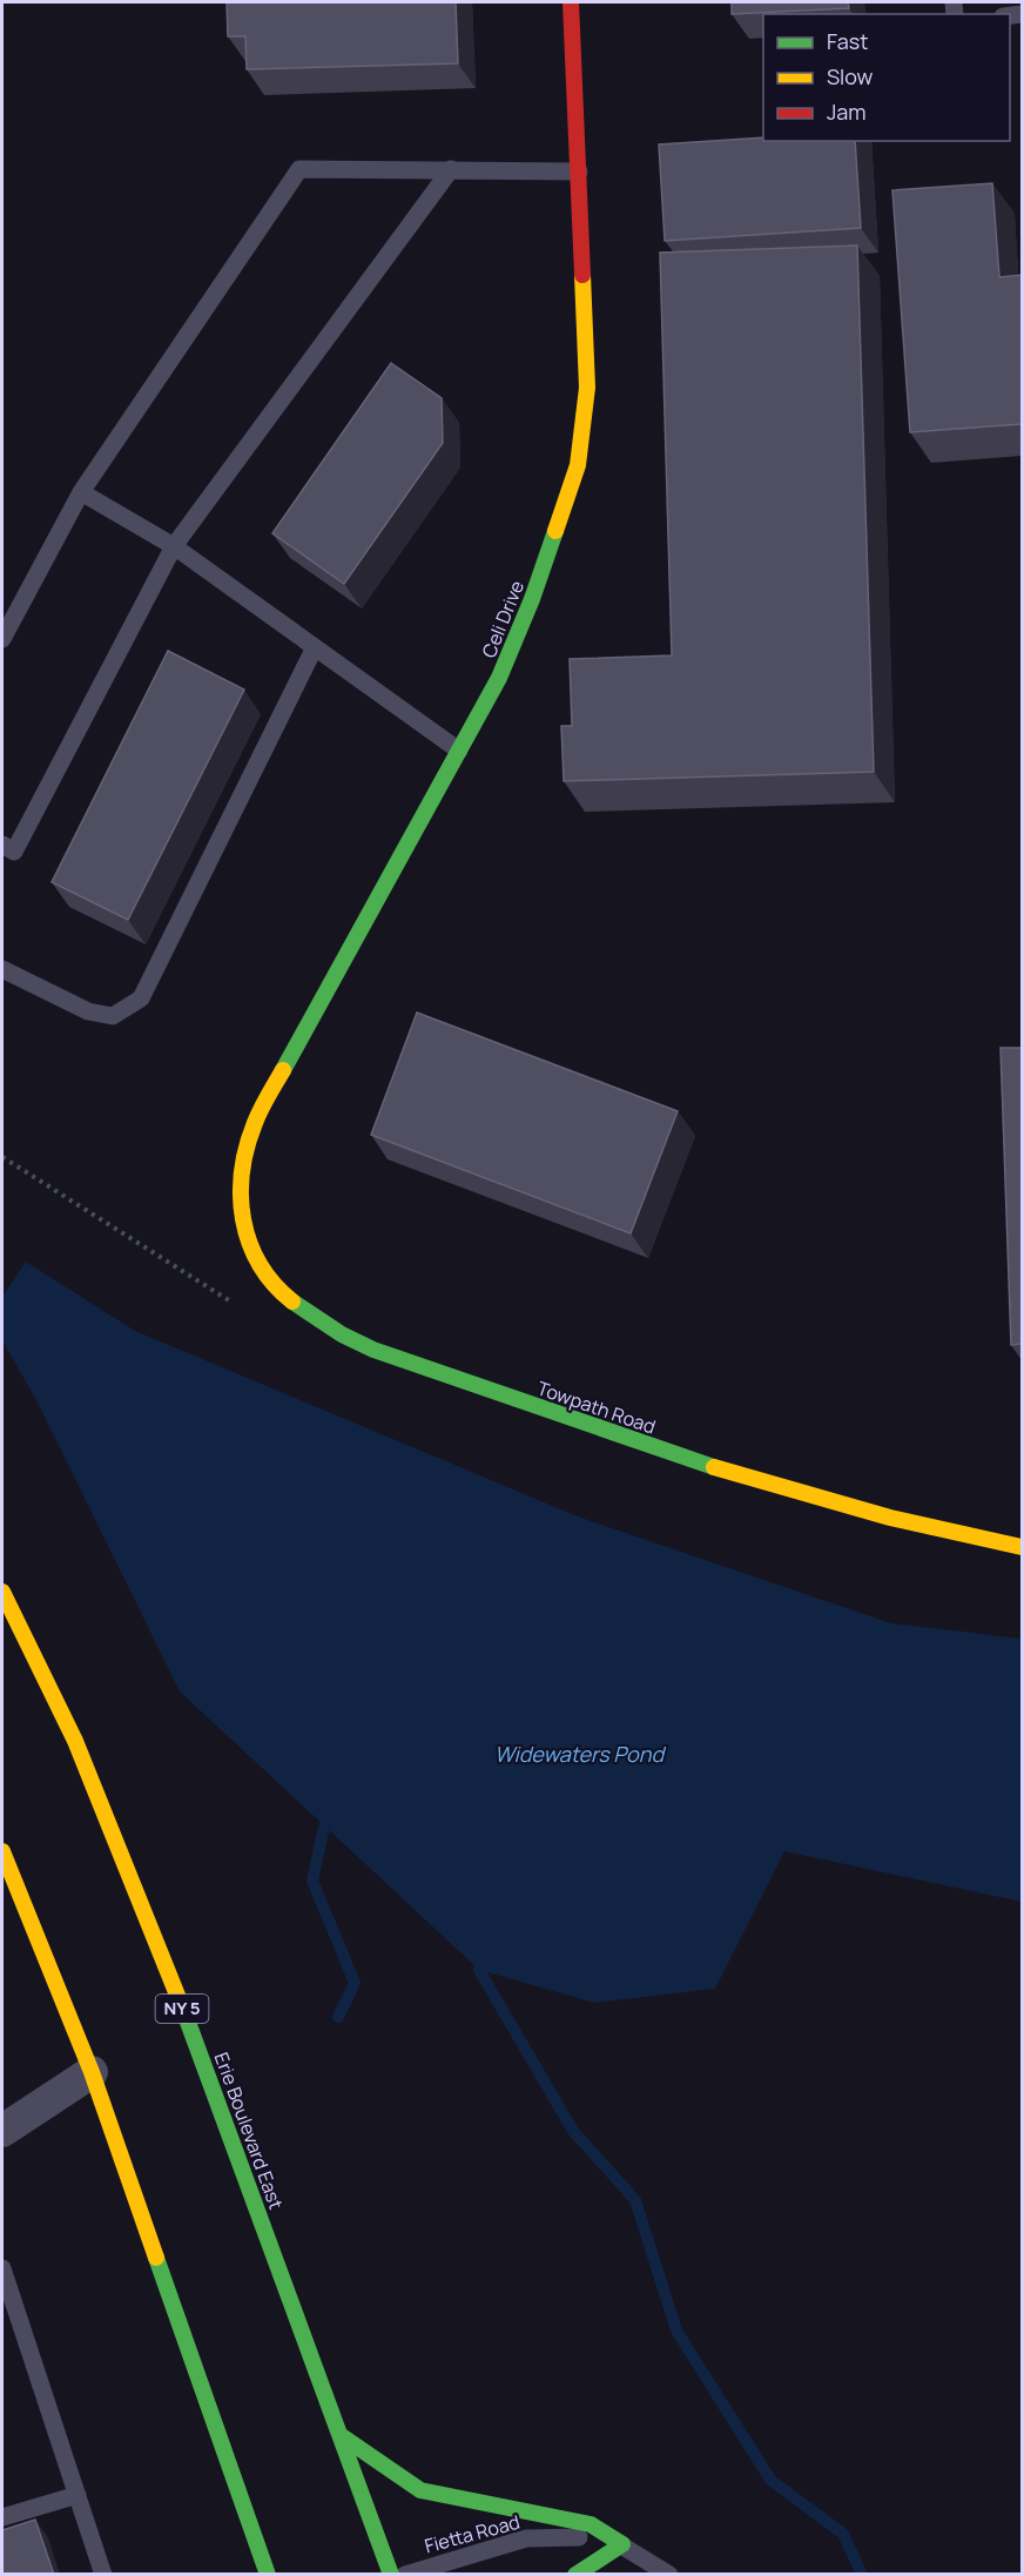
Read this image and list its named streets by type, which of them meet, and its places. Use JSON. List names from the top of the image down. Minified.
{"streets":{"main road":["Celi Drive","Towpath Road","NY 5","Erie Boulevard East"],"lane":["Fietta Road"]},"crossings":[["Celi Drive","Towpath Road"]],"water":["Widewaters Pond"],"legend":["Fast","Slow","Jam"]}
